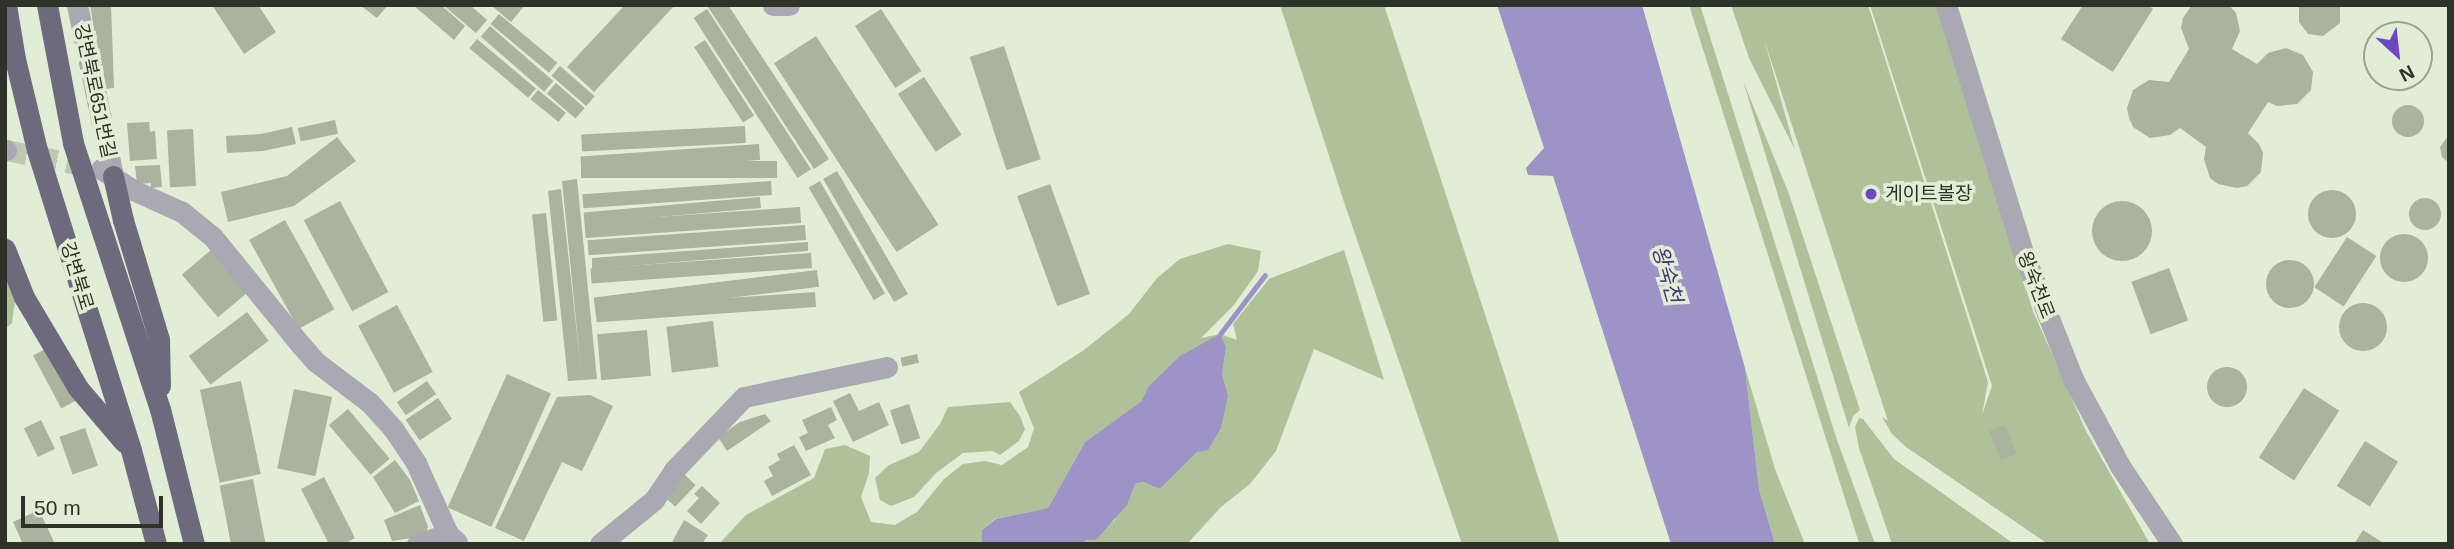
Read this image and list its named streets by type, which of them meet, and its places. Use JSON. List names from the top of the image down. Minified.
{"streets":{"highway":["강변북로"],"street":["강변북로651번길","왕숙천로"]},"water":["왕숙천"],"places":["게이트볼장"],"scale_bar":"50 m","north":"bottom right"}
